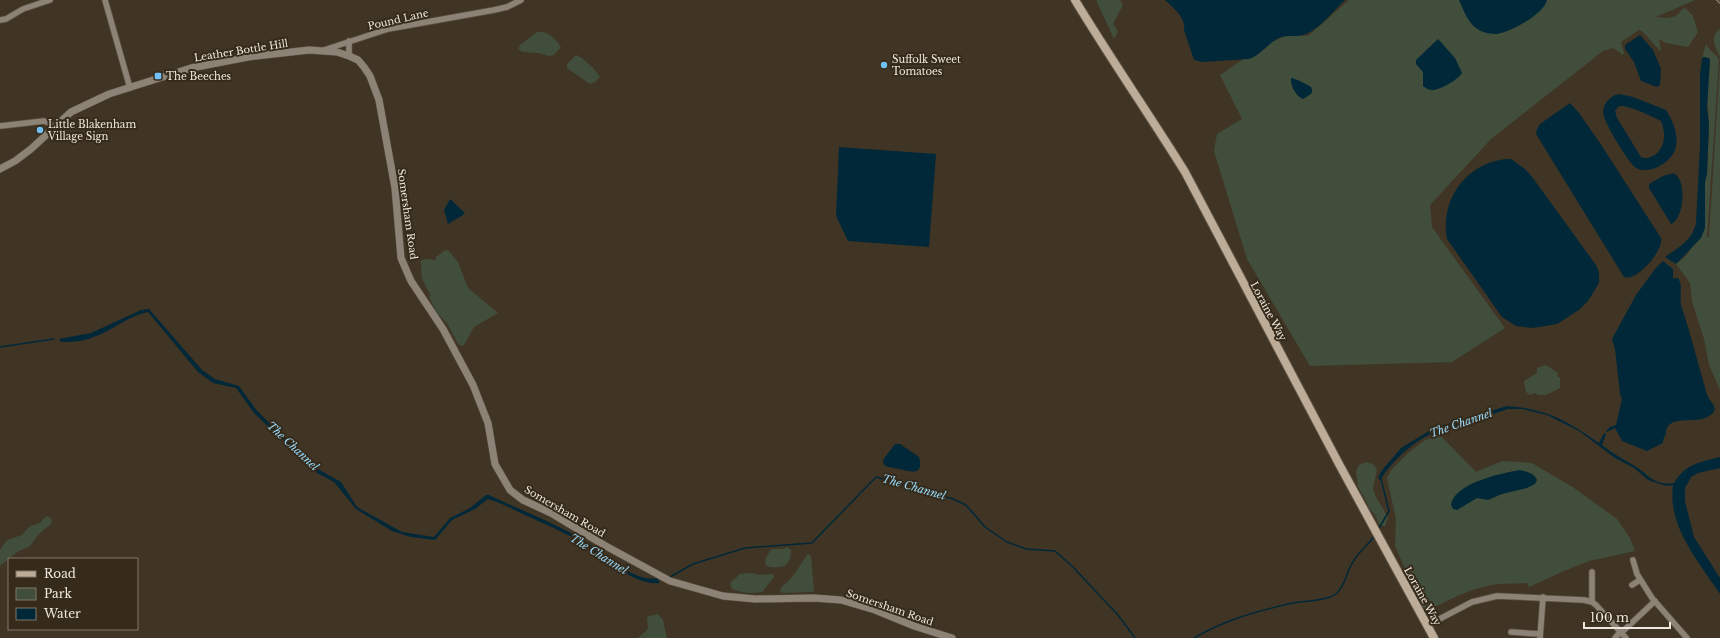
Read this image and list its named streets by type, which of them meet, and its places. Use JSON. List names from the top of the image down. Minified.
{"streets":{"main road":["Loraine Way"],"street":["Pound Lane","Leather Bottle Hill","Somersham Road"]},"crossings":[["Pound Lane","Leather Bottle Hill"],["Pound Lane","Somersham Road"],["Leather Bottle Hill","Somersham Road"]],"water":["The Channel"],"places":{"other":["Suffolk Sweet Tomatoes","Little Blakenham Village Sign"],"transit":["The Beeches"]},"legend":["Road","Park","Water"],"scale_bar":"100 m"}
